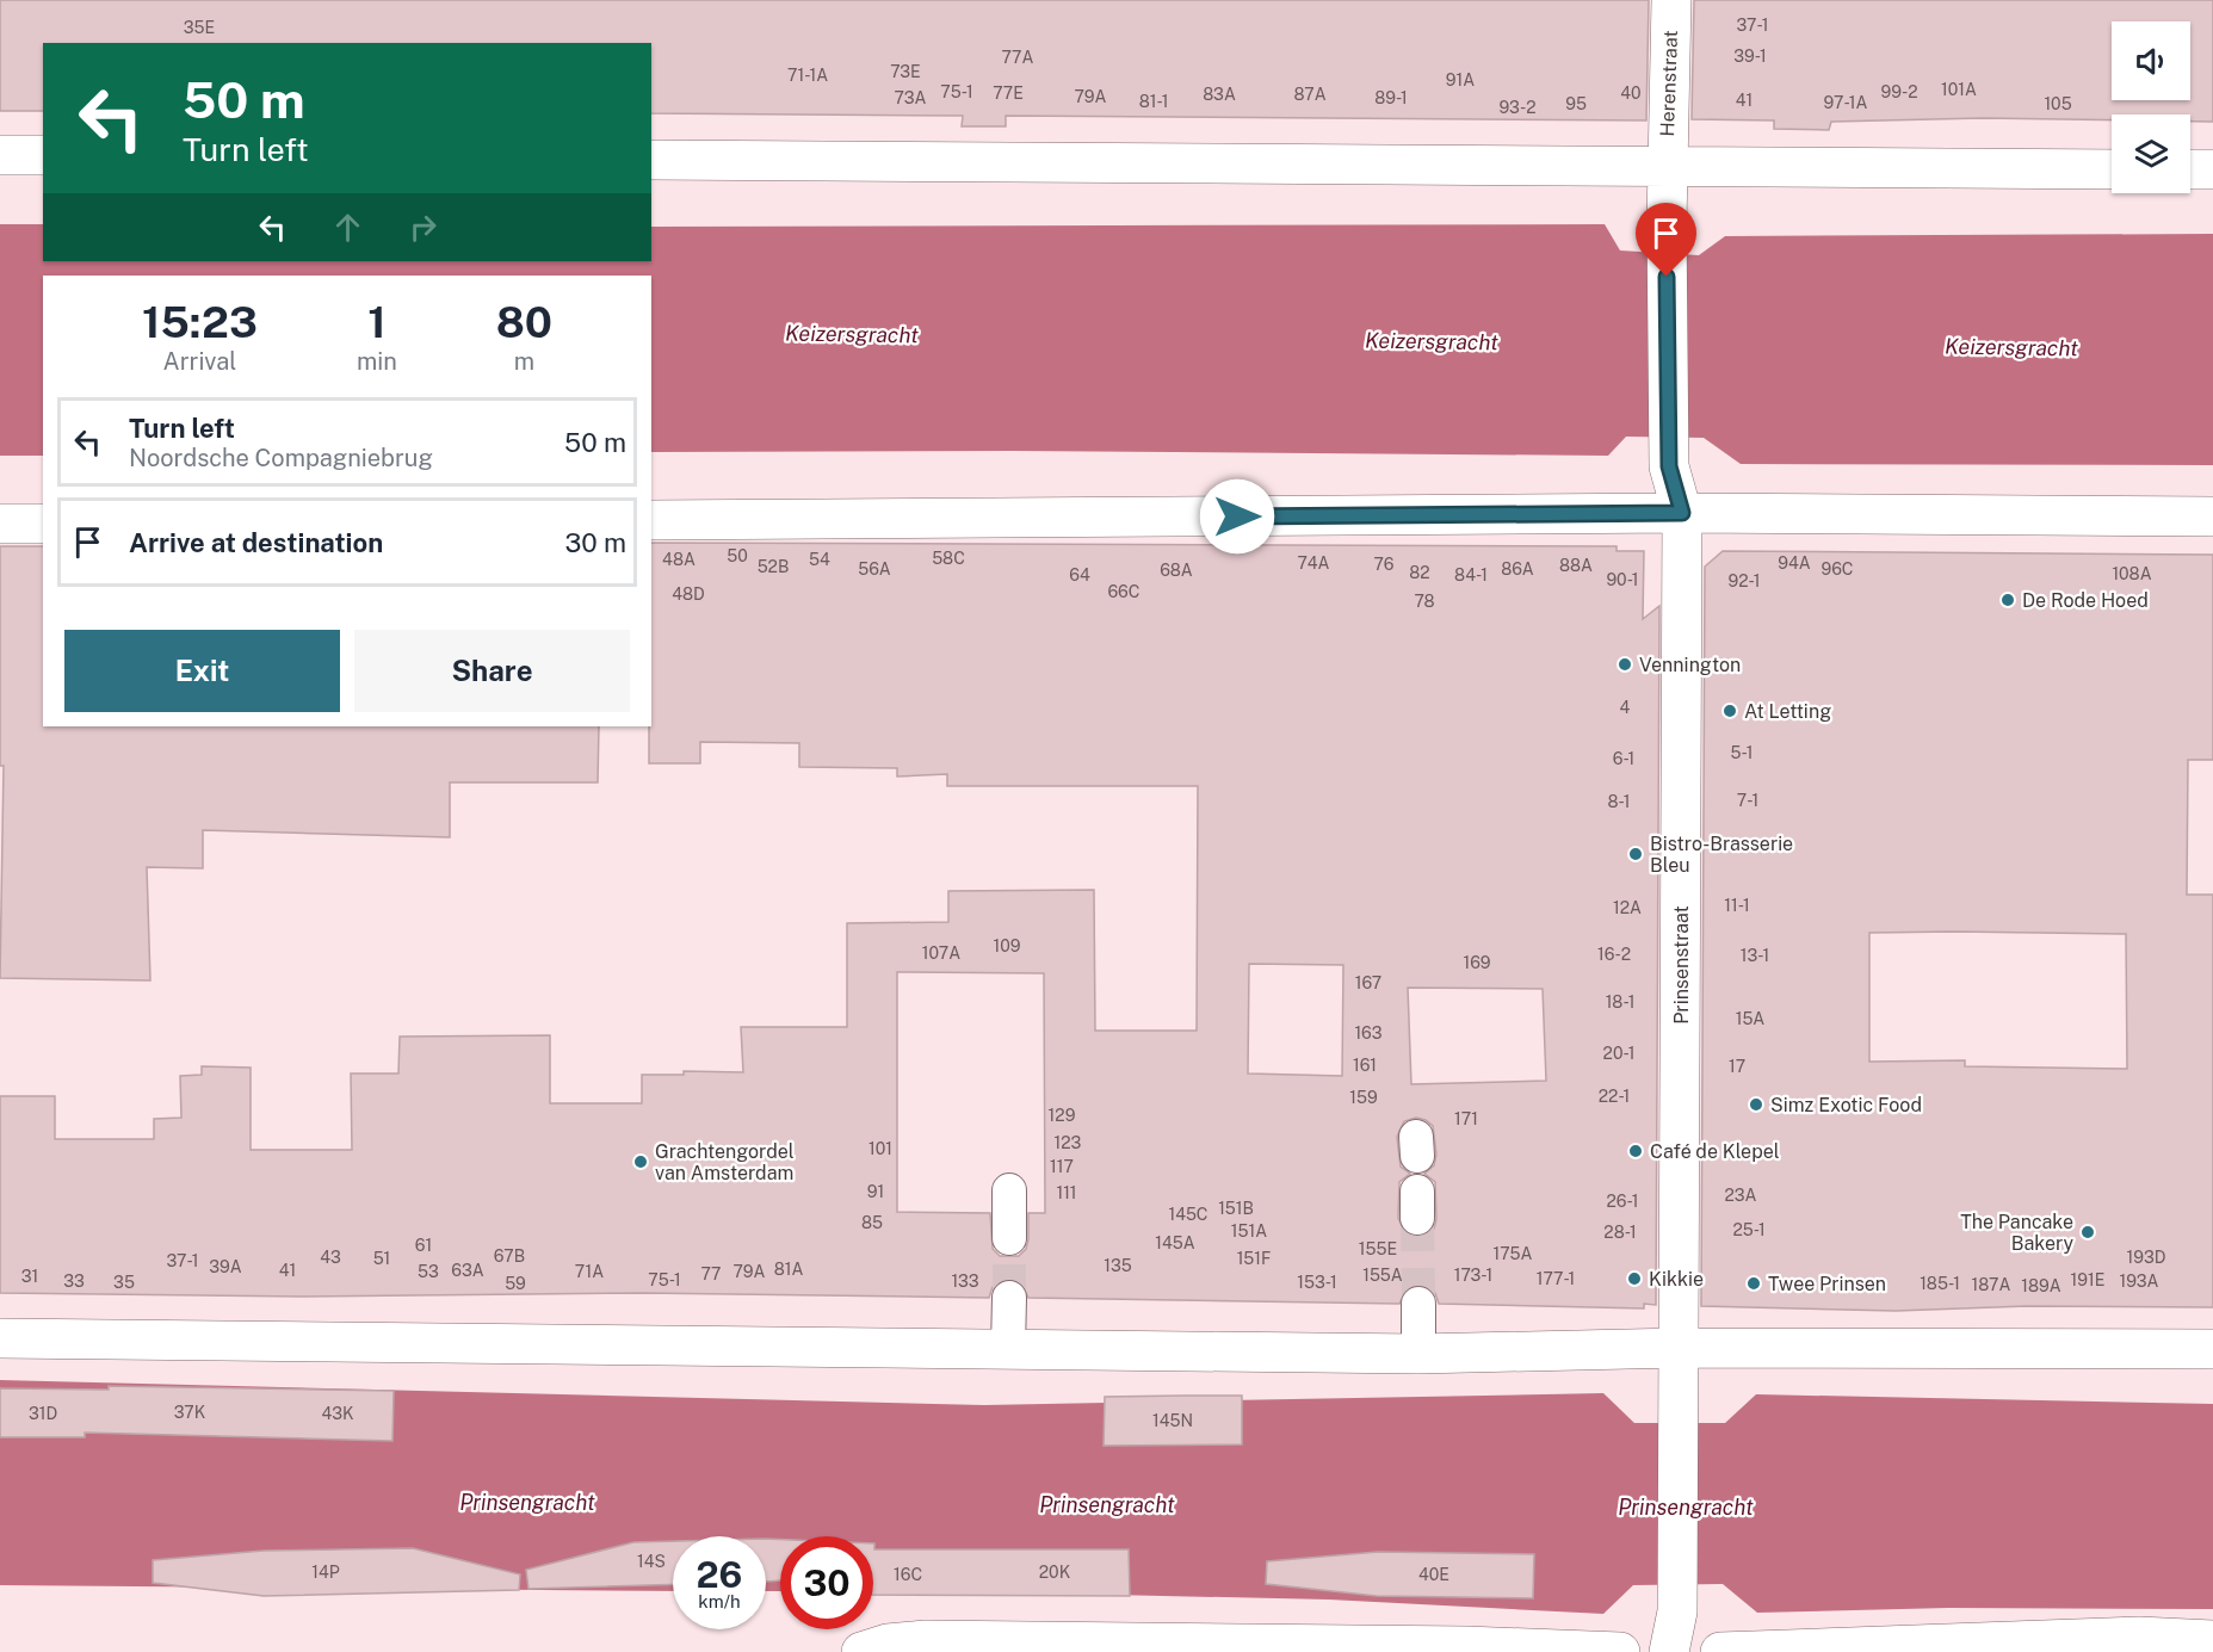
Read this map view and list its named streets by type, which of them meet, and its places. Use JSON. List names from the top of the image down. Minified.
{"streets":{"street":["Herenstraat","Prinsenstraat"]},"crossings":[["Herenstraat","Prinsenstraat"]],"water":["Keizersgracht","Prinsengracht"],"places":["De Rode Hoed","Vennington","At Letting","Bistro-Brasserie Bleu","Simz Exotic Food","Café de Klepel","Grachtengordel van Amsterdam","The Pancake Bakery","Kikkie","Twee Prinsen"],"house_numbers":["37-1","35E","39-1","77A","73E","71-1A","91A","101A","75-1","99-2","77E","40","83A","87A","79A","73A","89-1","41","81-1","97-1A","95","105","93-2","50","58C","48A","54","74A","94A","76","88A","52B","56A","86A","96C","68A","82","108A","64","84-1","90-1","92-1","66C","48D","78","4","5-1","6-1","7-1","8-1","11-1","12A","109","107A","16-2","13-1","169","167","18-1","15A","163","20-1","161","17","22-1","159","129","171","123","101","117","91","111","23A","26-1","151B","145C","85","25-1","151A","28-1","145A","61","155E","175A","67B","43","193D","51","151F","37-1","135","39A","81A","41","63A","53","71A","79A","77","155A","173-1","31","177-1","75-1","191E","33","133","193A","35","153-1","59","185-1","187A","189A","37K","31D","43K","145N","14S","14P","20K","16C","40E"],"page":{"turn":["50 m","Turn left"],"eta":["15:23","Arrival","1","min","80","m"],"list":[{"name":"Turn left","note":"Noordsche Compagniebrug","value":"50 m"},{"name":"Arrive at destination","value":"30 m"}],"buttons":["Exit","Share"],"speed":"26 km/h","limit":"30"}}
